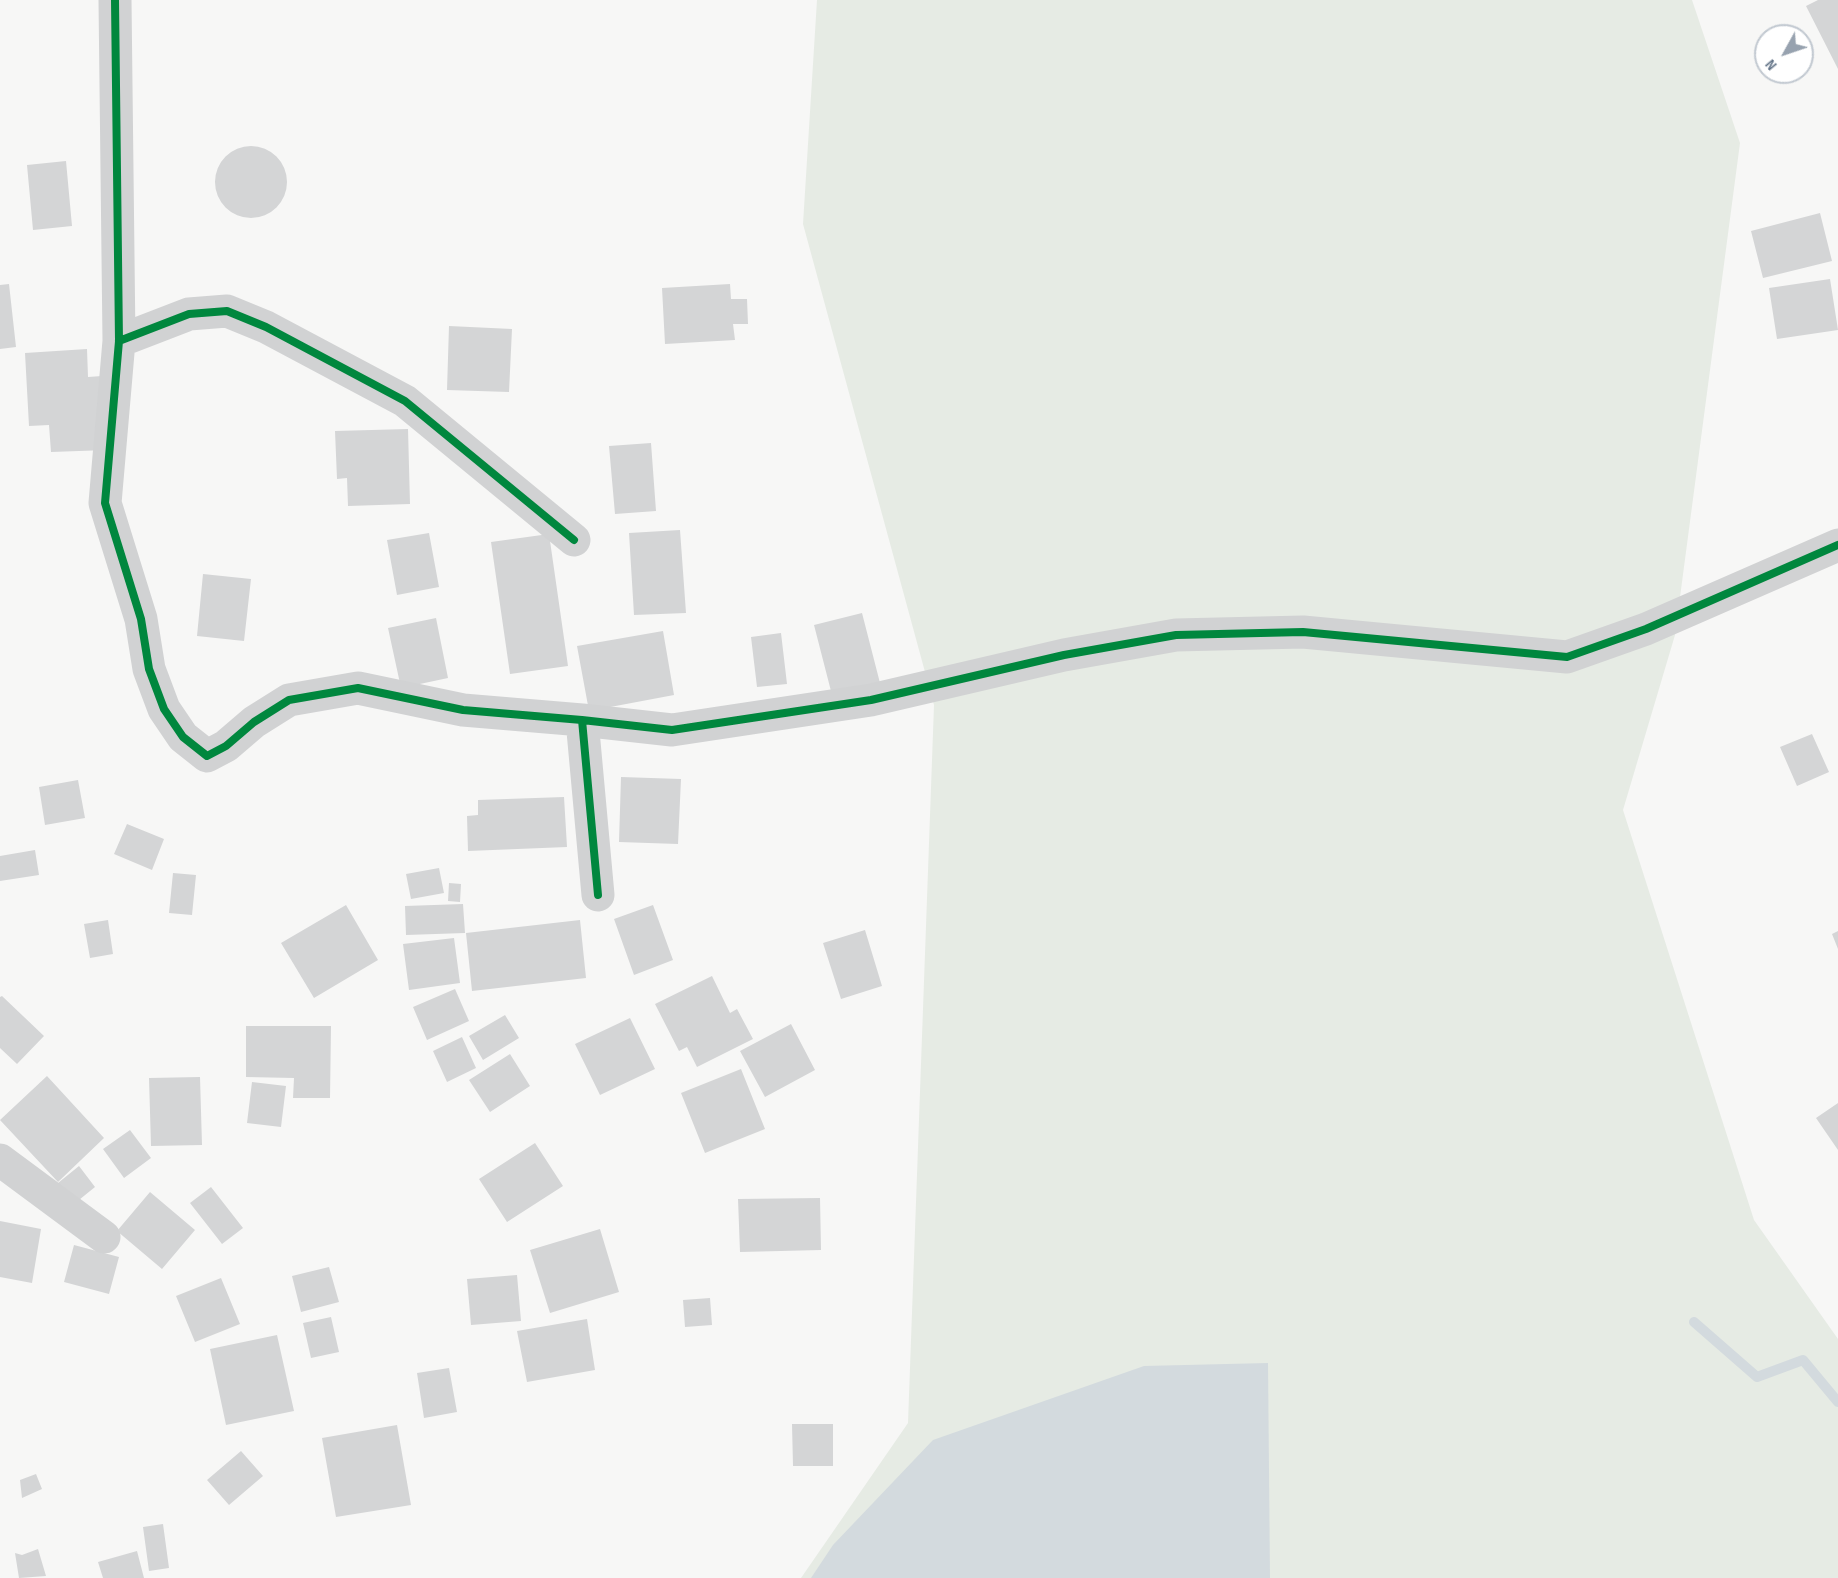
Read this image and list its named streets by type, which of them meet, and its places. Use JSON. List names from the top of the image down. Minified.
{"north":"bottom left"}
